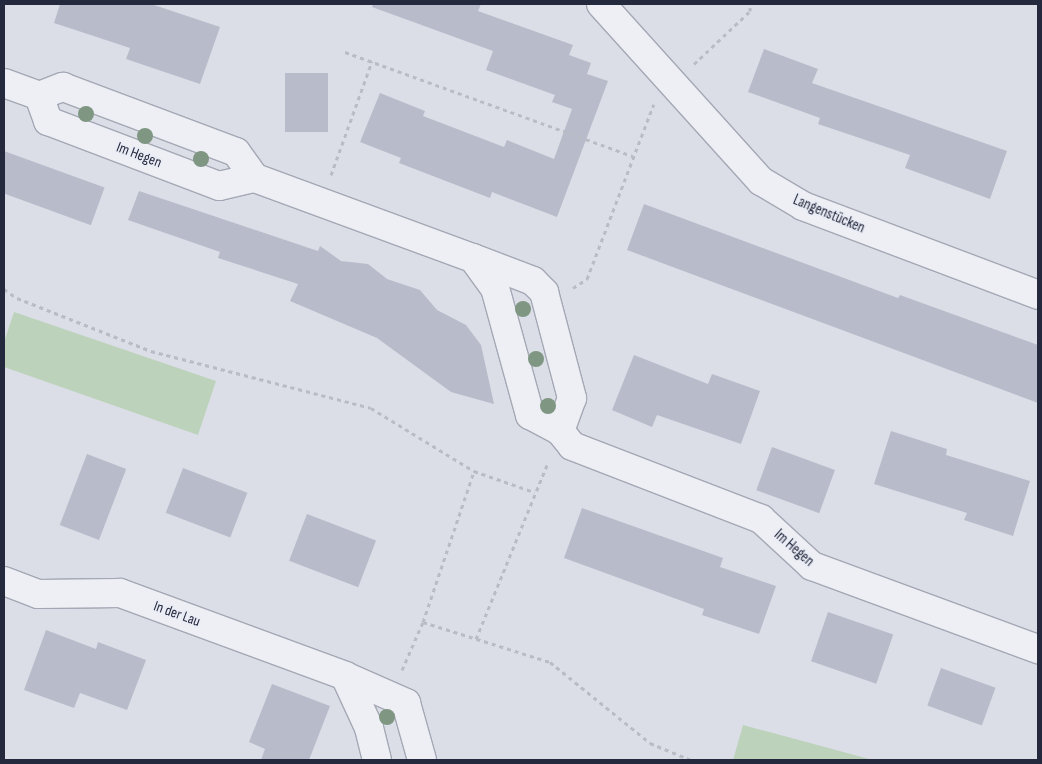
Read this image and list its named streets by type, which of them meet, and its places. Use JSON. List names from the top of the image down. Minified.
{"streets":{"street":["Im Hegen","Langenstücken","In der Lau"]}}
